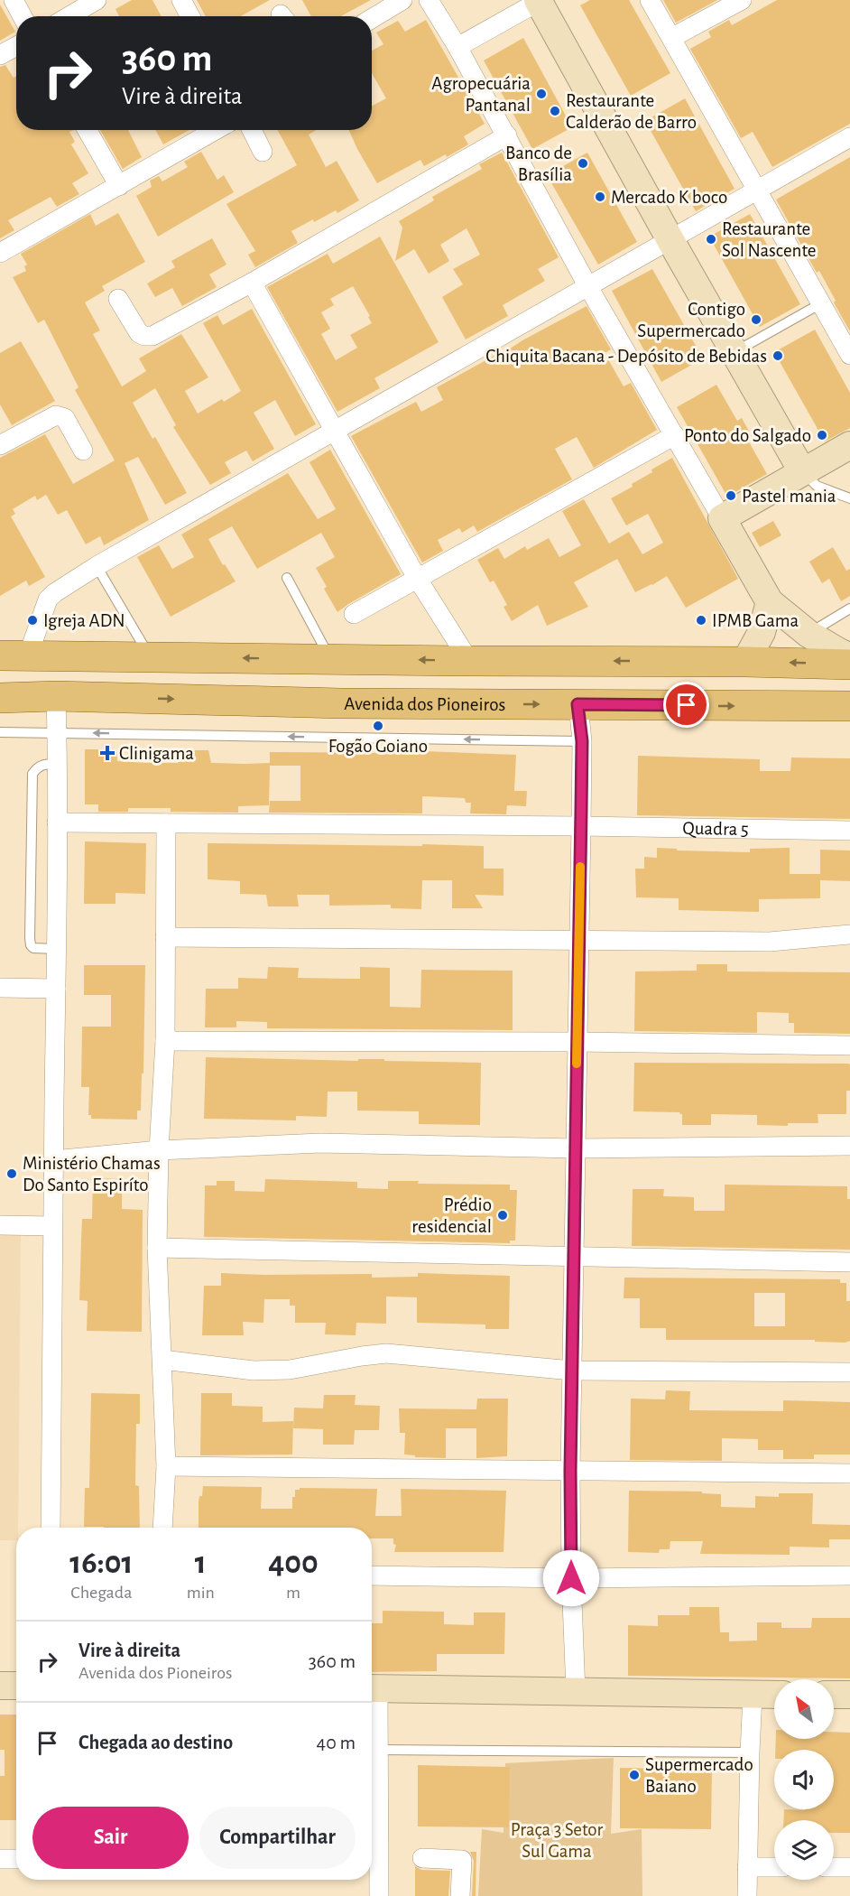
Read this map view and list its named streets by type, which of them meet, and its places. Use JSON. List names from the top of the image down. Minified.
{"streets":{"main road":["Avenida dos Pioneiros"],"street":["Quadra 5"]},"parks":["Praça 3 Setor Sul Gama"],"places":{"other":["Agropecuária Pantanal","Restaurante Calderão de Barro","Banco de Brasília","Mercado K boco","Restaurante Sol Nascente","Contigo Supermercado","Chiquita Bacana - Depósito de Bebidas","Ponto do Salgado","Pastel mania","Igreja ADN","IPMB Gama","Fogão Goiano","Ministério Chamas Do Santo Espiríto","Prédio residencial","Supermercado Baiano"],"health":["Clinigama"]},"north":"top left","page":{"turn":["360 m","Vire à direita"],"eta":["16:01","Chegada","1","min","400","m"],"list":[{"name":"Vire à direita","note":"Avenida dos Pioneiros","value":"360 m"},{"name":"Chegada ao destino","value":"40 m"}],"buttons":["Sair","Compartilhar"]}}
